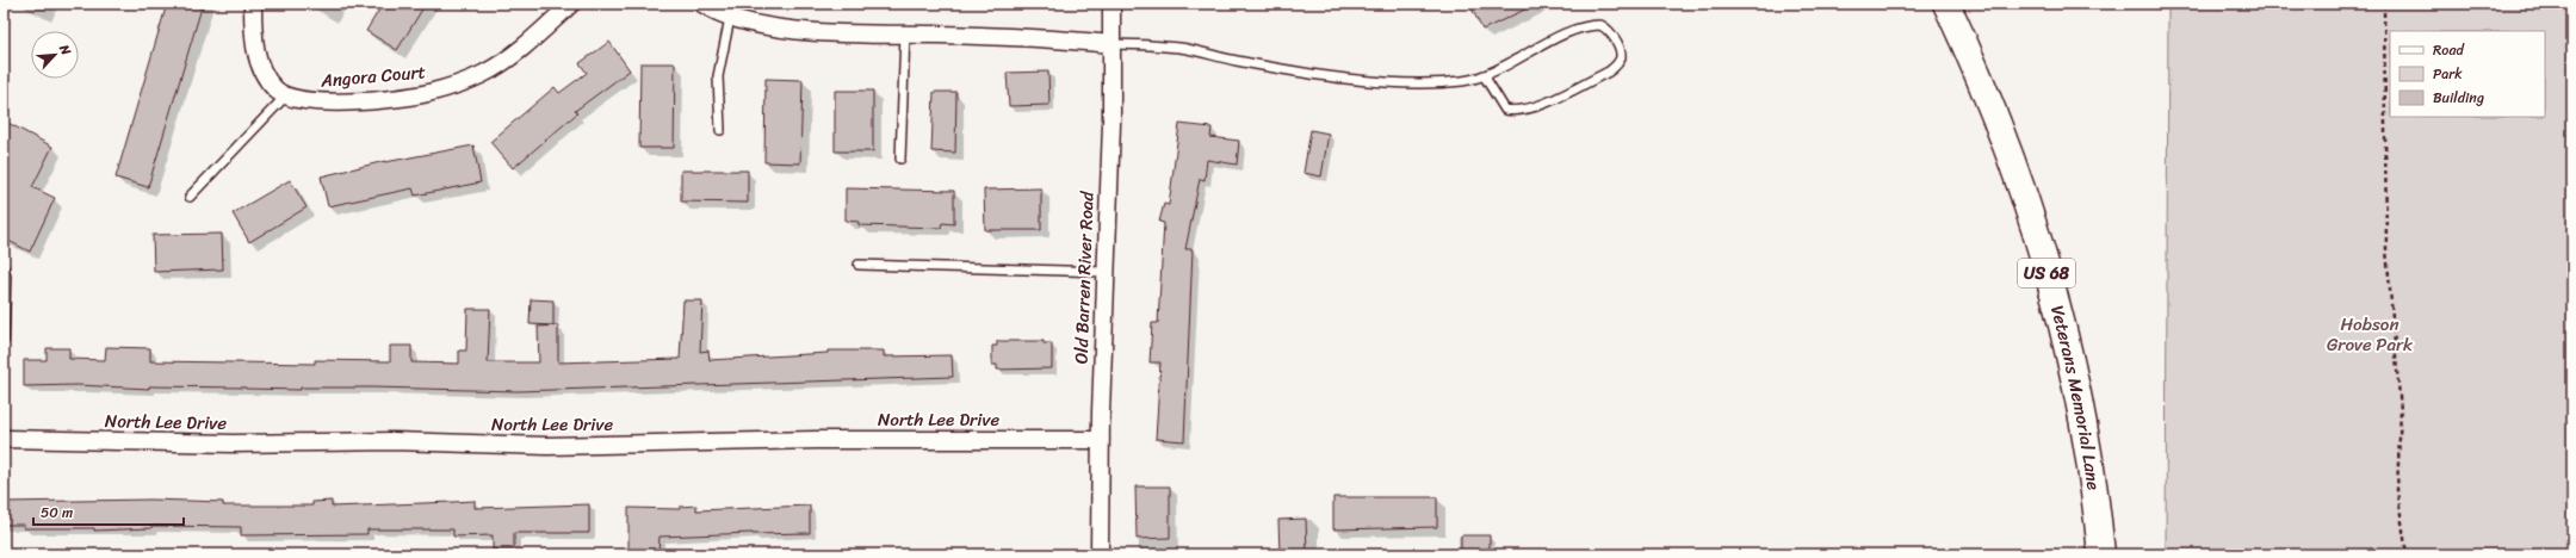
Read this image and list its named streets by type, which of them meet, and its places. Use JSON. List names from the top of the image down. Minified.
{"streets":{"main road":["US 68","Veterans Memorial Lane"],"street":["Angora Court","Old Barren River Road","North Lee Drive"]},"crossings":[["Old Barren River Road","North Lee Drive"]],"parks":["Hobson Grove Park"],"legend":["Road","Park","Building"],"scale_bar":"50 m","north":"top right"}
